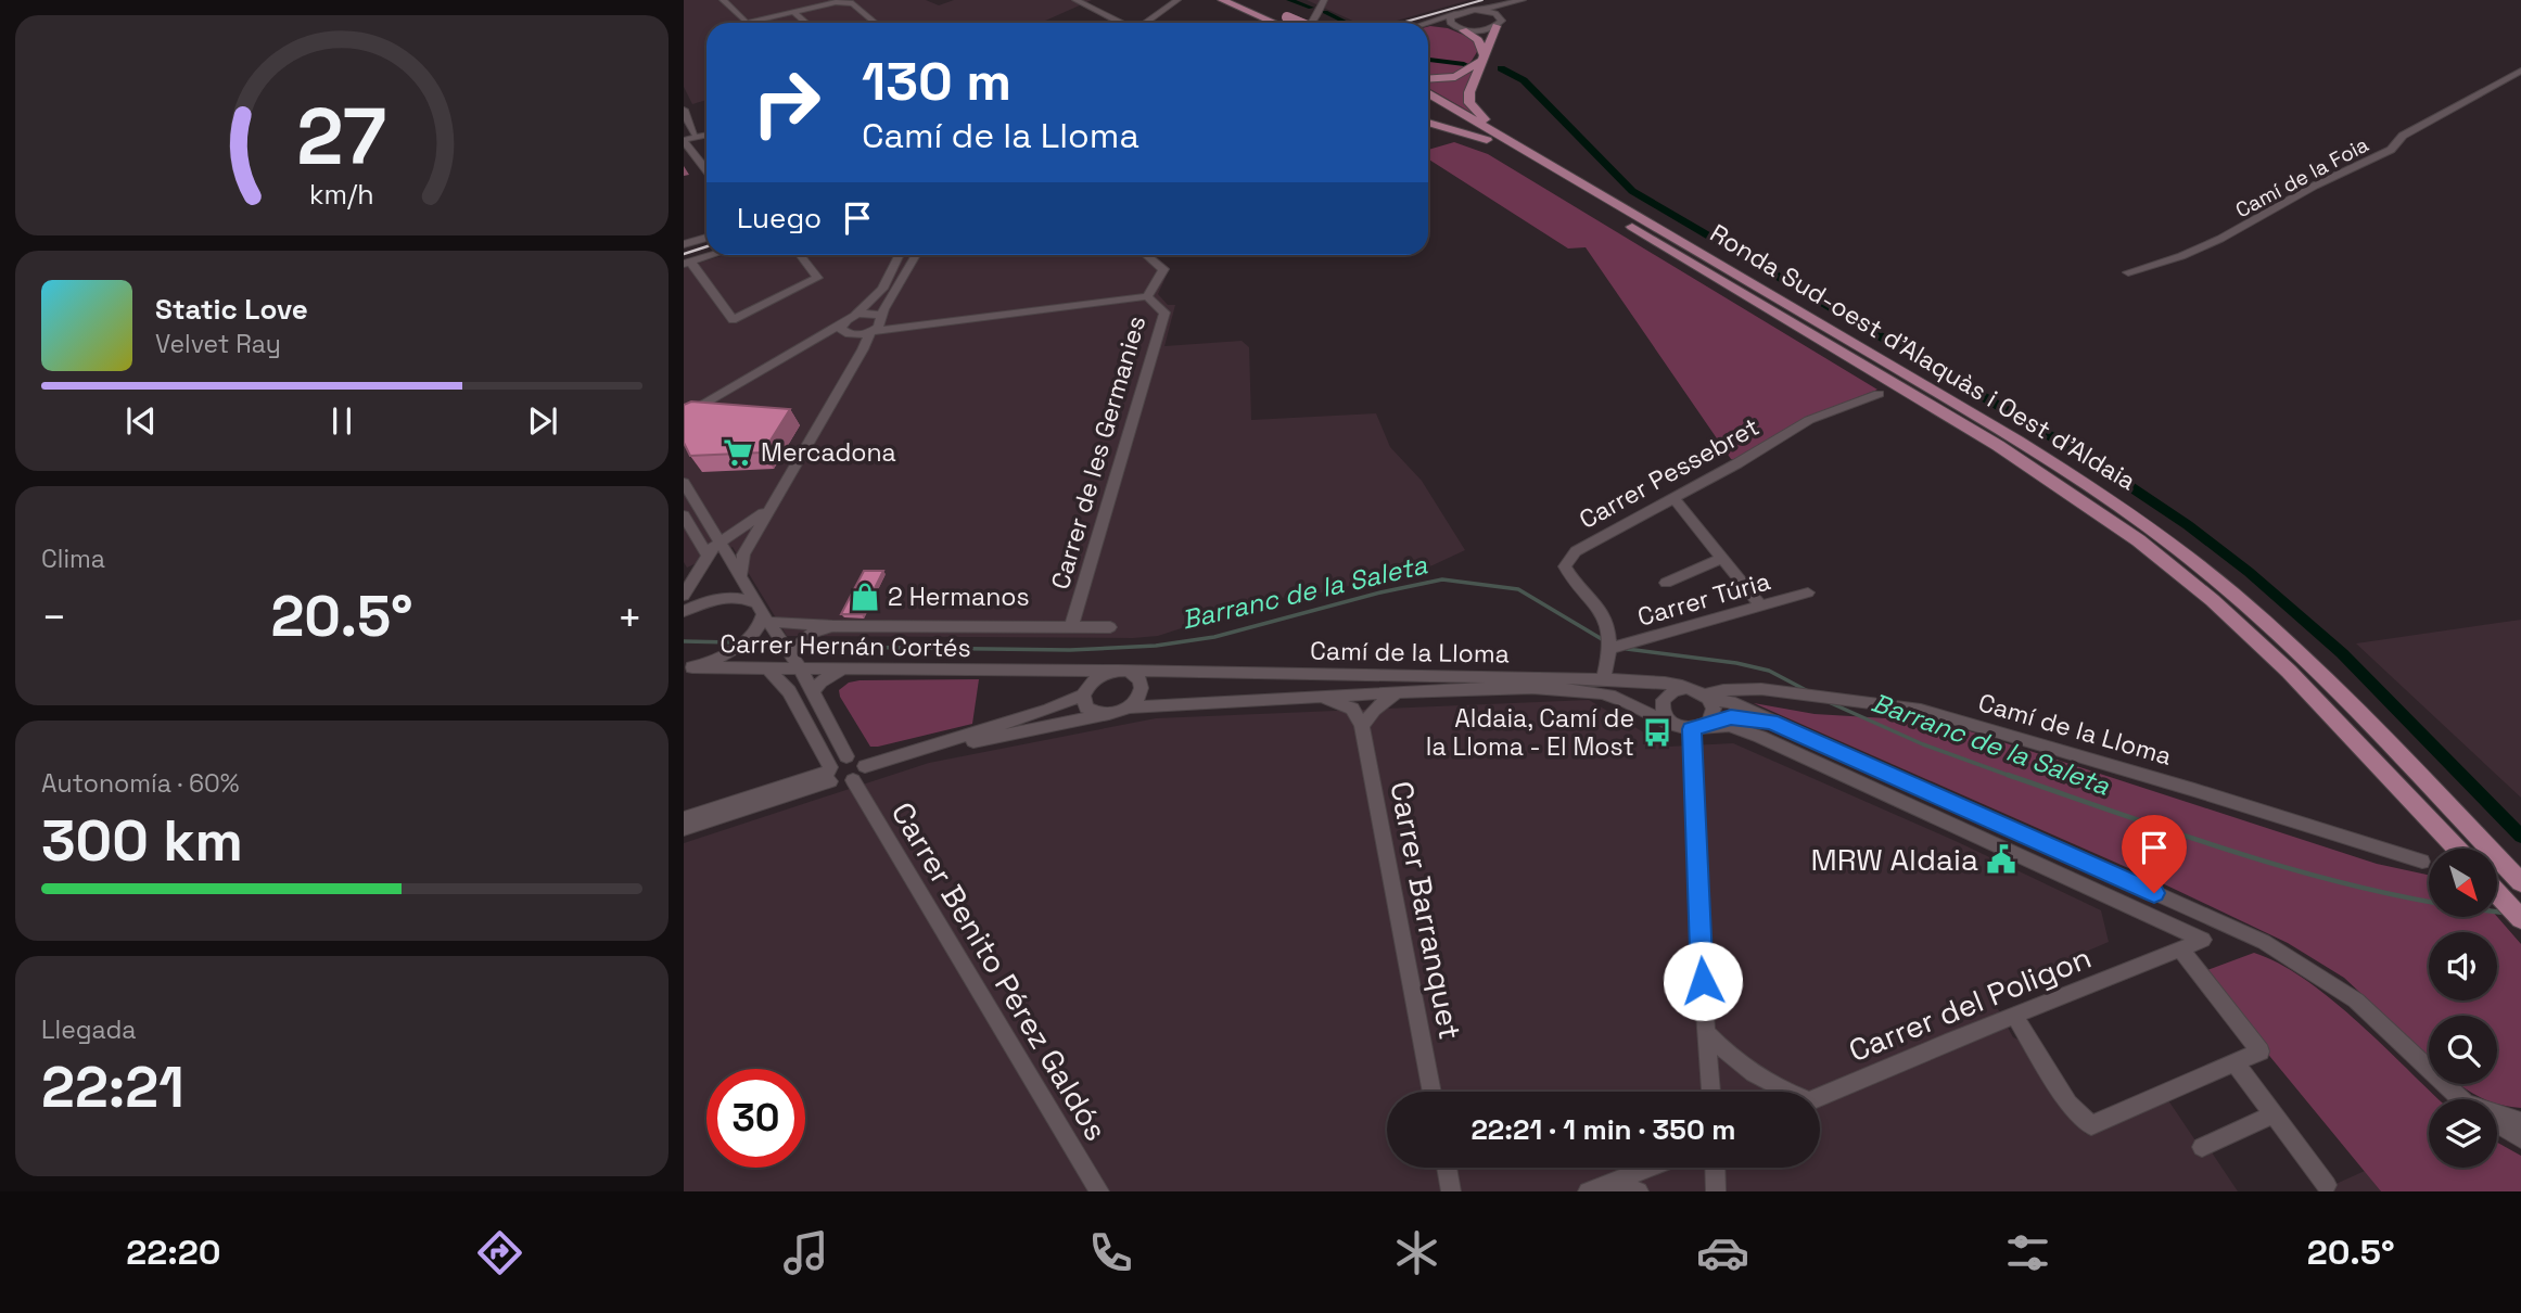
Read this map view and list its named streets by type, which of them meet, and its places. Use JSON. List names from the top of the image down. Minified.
{"streets":{"main road":["Ronda Sud-oest d'Alaquàs i Oest d'Aldaia"],"street":["Camí de la Foia","Carrer de les Germanies","Carrer Pessebret","Carrer Túria","Carrer Hernán Cortés","Camí de la Lloma","Carrer Barranquet","Carrer Benito Pérez Galdós","Carrer del Poligon"]},"crossings":[["Carrer de les Germanies","Carrer Hernán Cortés"],["Carrer Pessebret","Carrer Túria"],["Carrer Hernán Cortés","Camí de la Lloma"],["Camí de la Lloma","Carrer del Poligon"]],"water":["Barranc de la Saleta"],"places":{"supermarket":["Mercadona"],"shop":["2 Hermanos"],"bus stop":["Aldaia, Camí de la Lloma - El Most"],"public building":["MRW Aldaia"]},"north":"bottom right","page":{"turn":["130 m","Camí de la Lloma"],"then":"Luego","song":["Static Love","Velvet Ray"],"tile":["Clima",["Autonomía · 60%","300 km"],["Llegada","22:21"]],"heat":["−","20.5°","+"],"limit":"30","trip":"22:21 · 1 min · 350 m","tabs":["22:20","20.5°"],"gauge":["27","km/h"]}}
